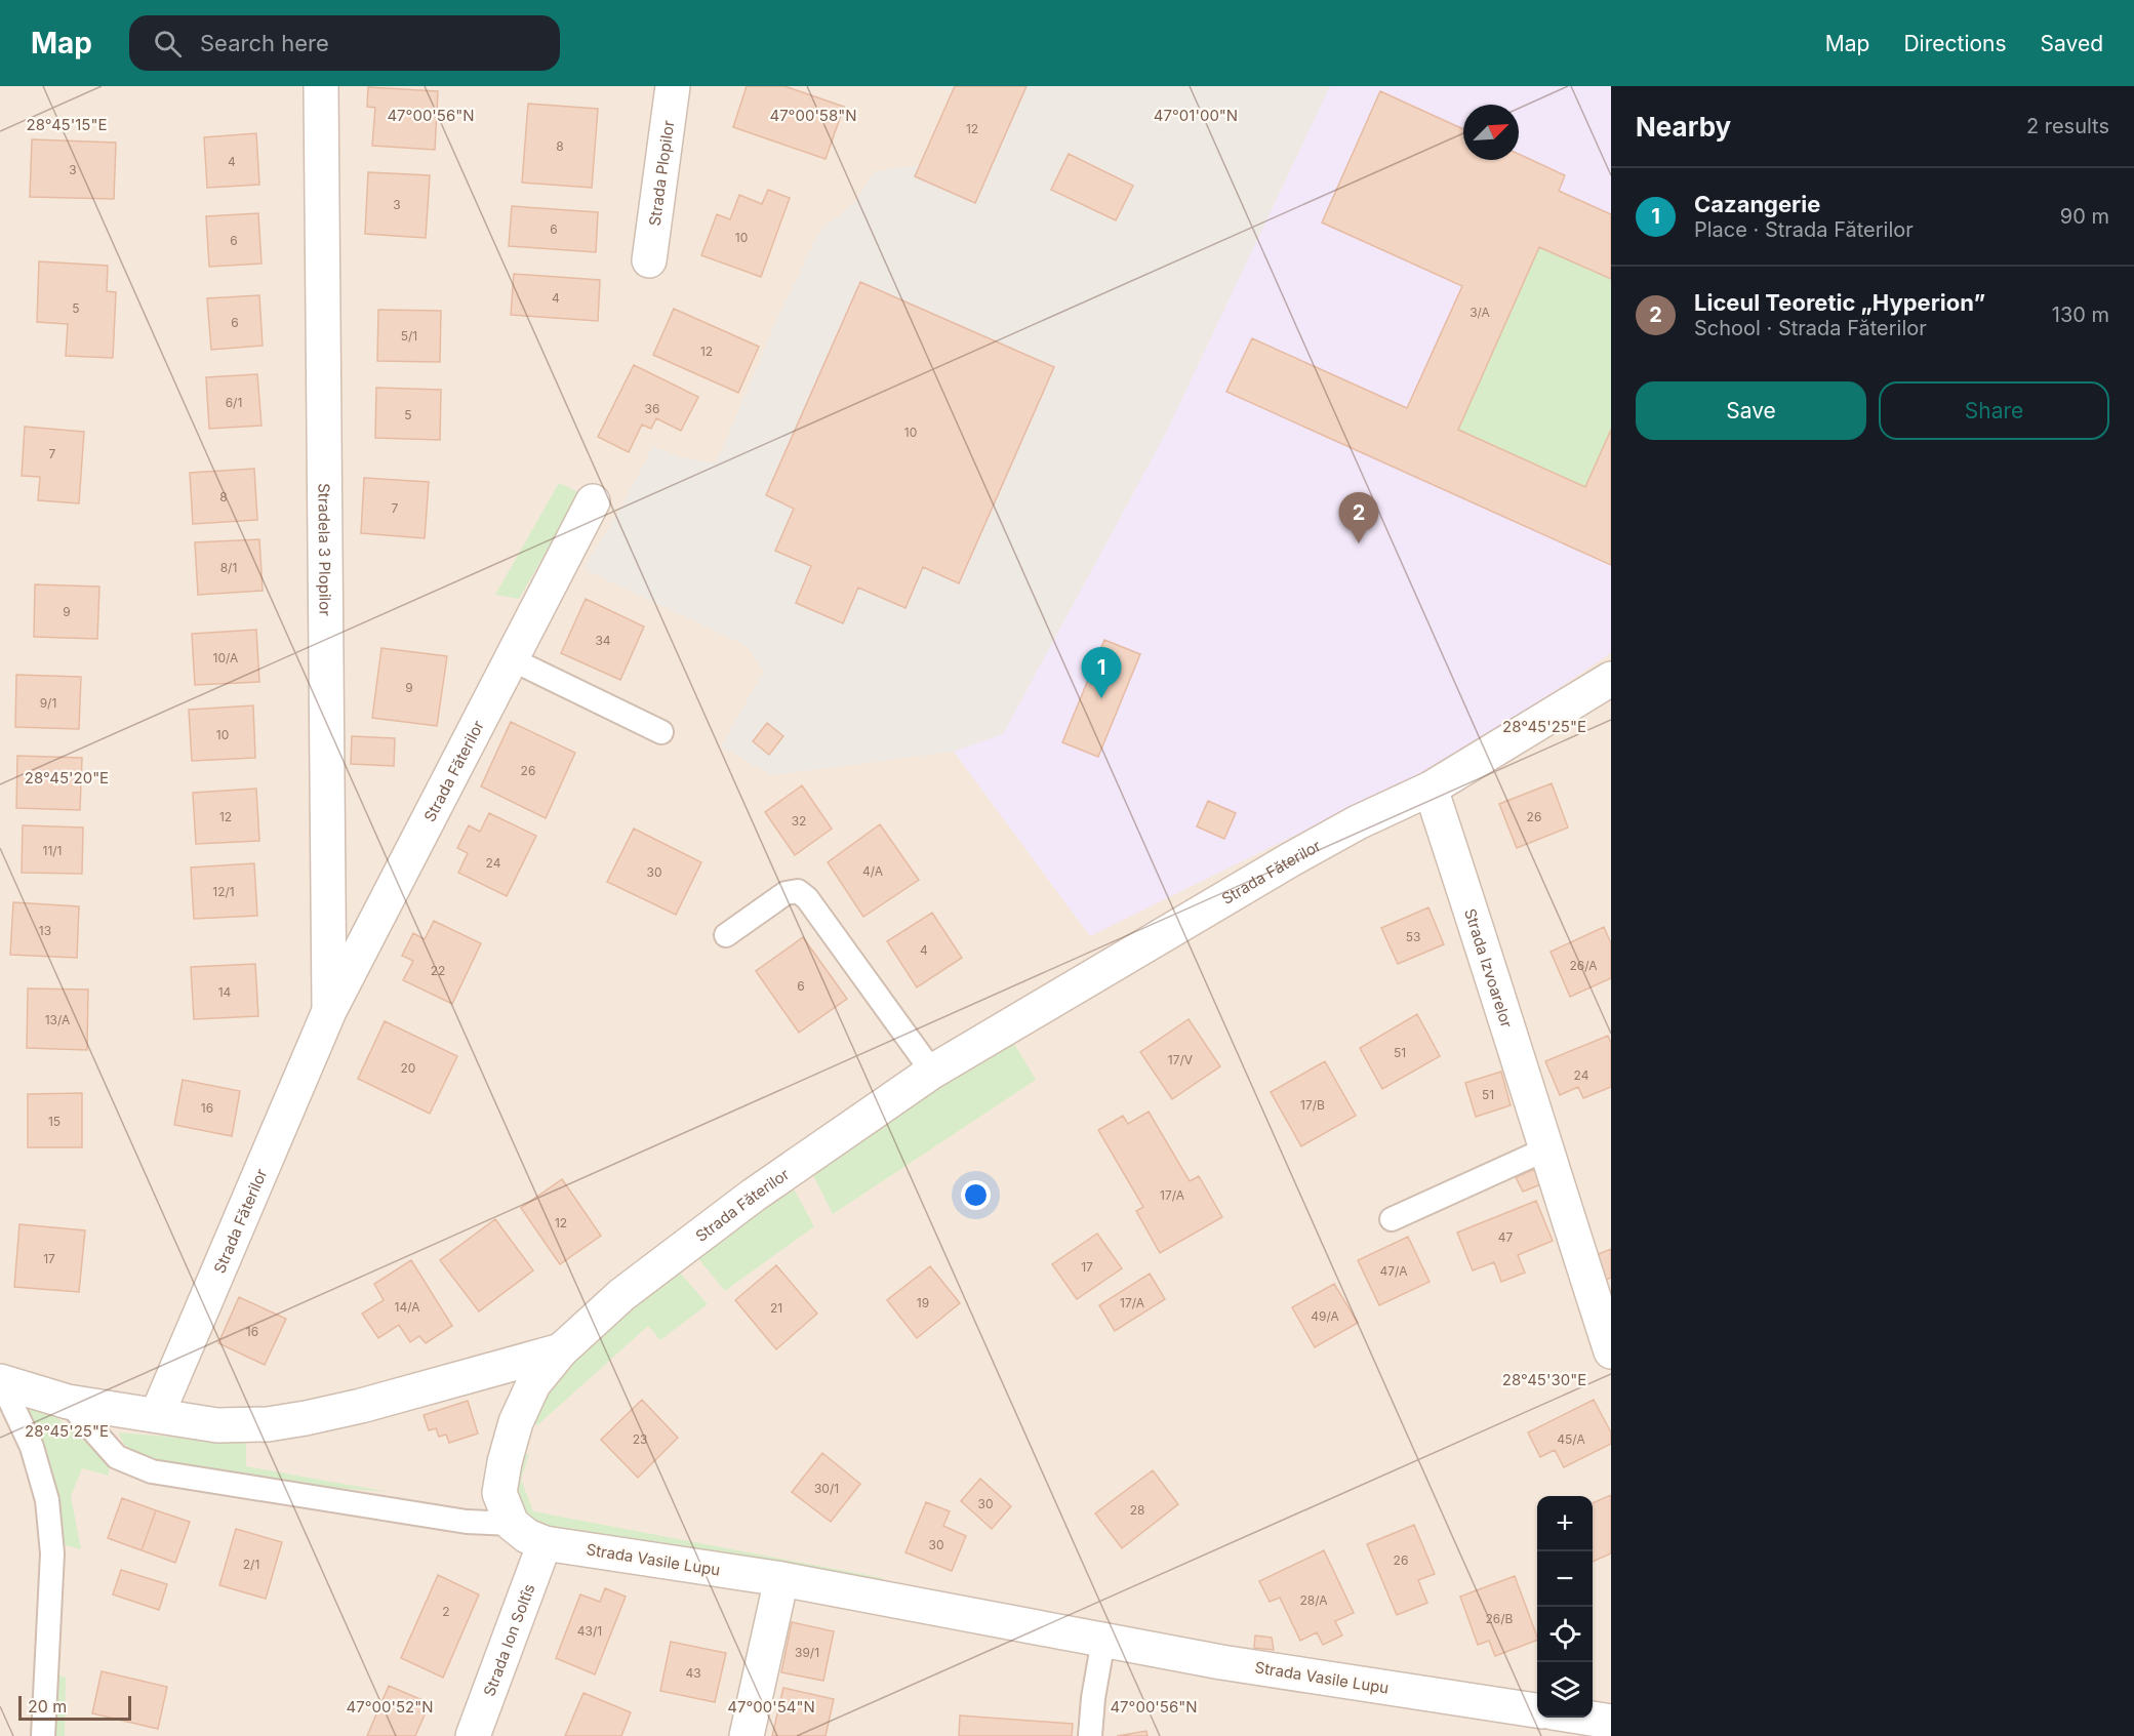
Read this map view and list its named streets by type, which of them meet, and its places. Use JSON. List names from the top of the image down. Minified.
{"streets":{"street":["Strada Plopilor","Stradela 3 Plopilor","Strada Făterilor","Strada Izvoarelor","Strada Vasile Lupu","Strada Ion Soltîs"]},"crossings":[["Stradela 3 Plopilor","Strada Făterilor"],["Strada Făterilor","Strada Izvoarelor"],["Strada Făterilor","Strada Vasile Lupu"],["Strada Făterilor","Strada Ion Soltîs"],["Strada Vasile Lupu","Strada Ion Soltîs"]],"house_numbers":["12","8","4","3","3","6","10","6","4","5","3/A","6","5/1","12","6/1","36","5","10","7","8","7","8/1","9","34","10/A","9","9/1","10","26","12","26","32","11/1","24","4/A","30","12/1","13","53","4","26/A","22","6","14","13/A","51","17/V","20","24","51","17/B","16","15","17/A","12","47","17","17","47/A","19","17/A","14/A","21","49/A","16","23","45/A","30/1","30","28","30","26","2/1","28/A","2","26/B","43/1","39/1","43"],"scale_bar":"20 m","north":"top right","page":{"header":"Map","search":"Search here","nav":["Map","Directions","Saved"],"heading":["Nearby","2 results"],"list":[{"mark":"1","name":"Cazangerie","note":"Place · Strada Făterilor","value":"90 m"},{"mark":"2","name":"Liceul Teoretic „Hyperion”","note":"School · Strada Făterilor","value":"130 m"}],"buttons":["Save","Share"],"pins":["2","1"],"map_buttons":["+","−"],"scale":"20 m"},"coordinates":["47°00'56\"N","47°00'58\"N","47°01'00\"N","28°45'15\"E","28°45'25\"E","28°45'20\"E","28°45'30\"E","47°00'52\"N","47°00'54\"N"]}
